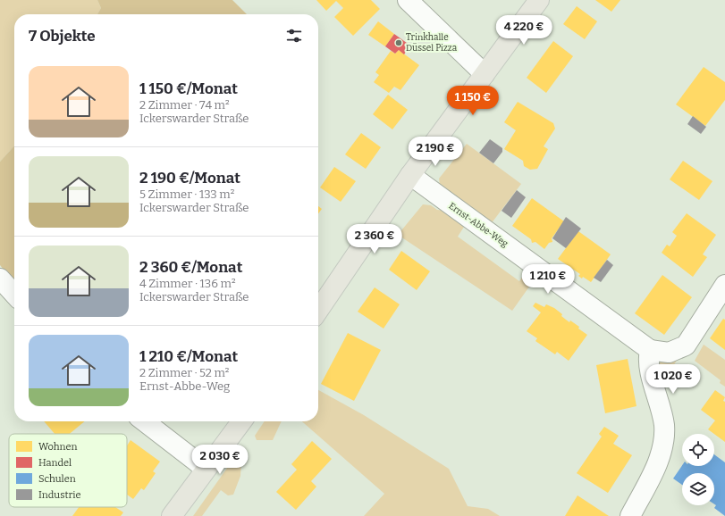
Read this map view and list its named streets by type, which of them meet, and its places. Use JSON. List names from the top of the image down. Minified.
{"streets":{"street":["Ernst-Abbe-Weg"]},"places":["Trinkhalle Düssel Pizza"],"legend":["Wohnen","Handel","Schulen","Industrie"],"page":{"heading":"7 Objekte","price":["4 220 €","1 150 €","2 190 €","2 360 €","1 210 €","1 020 €","2 030 €"],"list":[{"name":"1 150 €/Monat","note":"2 Zimmer · 74 m² · Ickerswarder Straße"},{"name":"2 190 €/Monat","note":"5 Zimmer · 133 m² · Ickerswarder Straße"},{"name":"2 360 €/Monat","note":"4 Zimmer · 136 m² · Ickerswarder Straße"},{"name":"1 210 €/Monat","note":"2 Zimmer · 52 m² · Ernst-Abbe-Weg"}]}}
